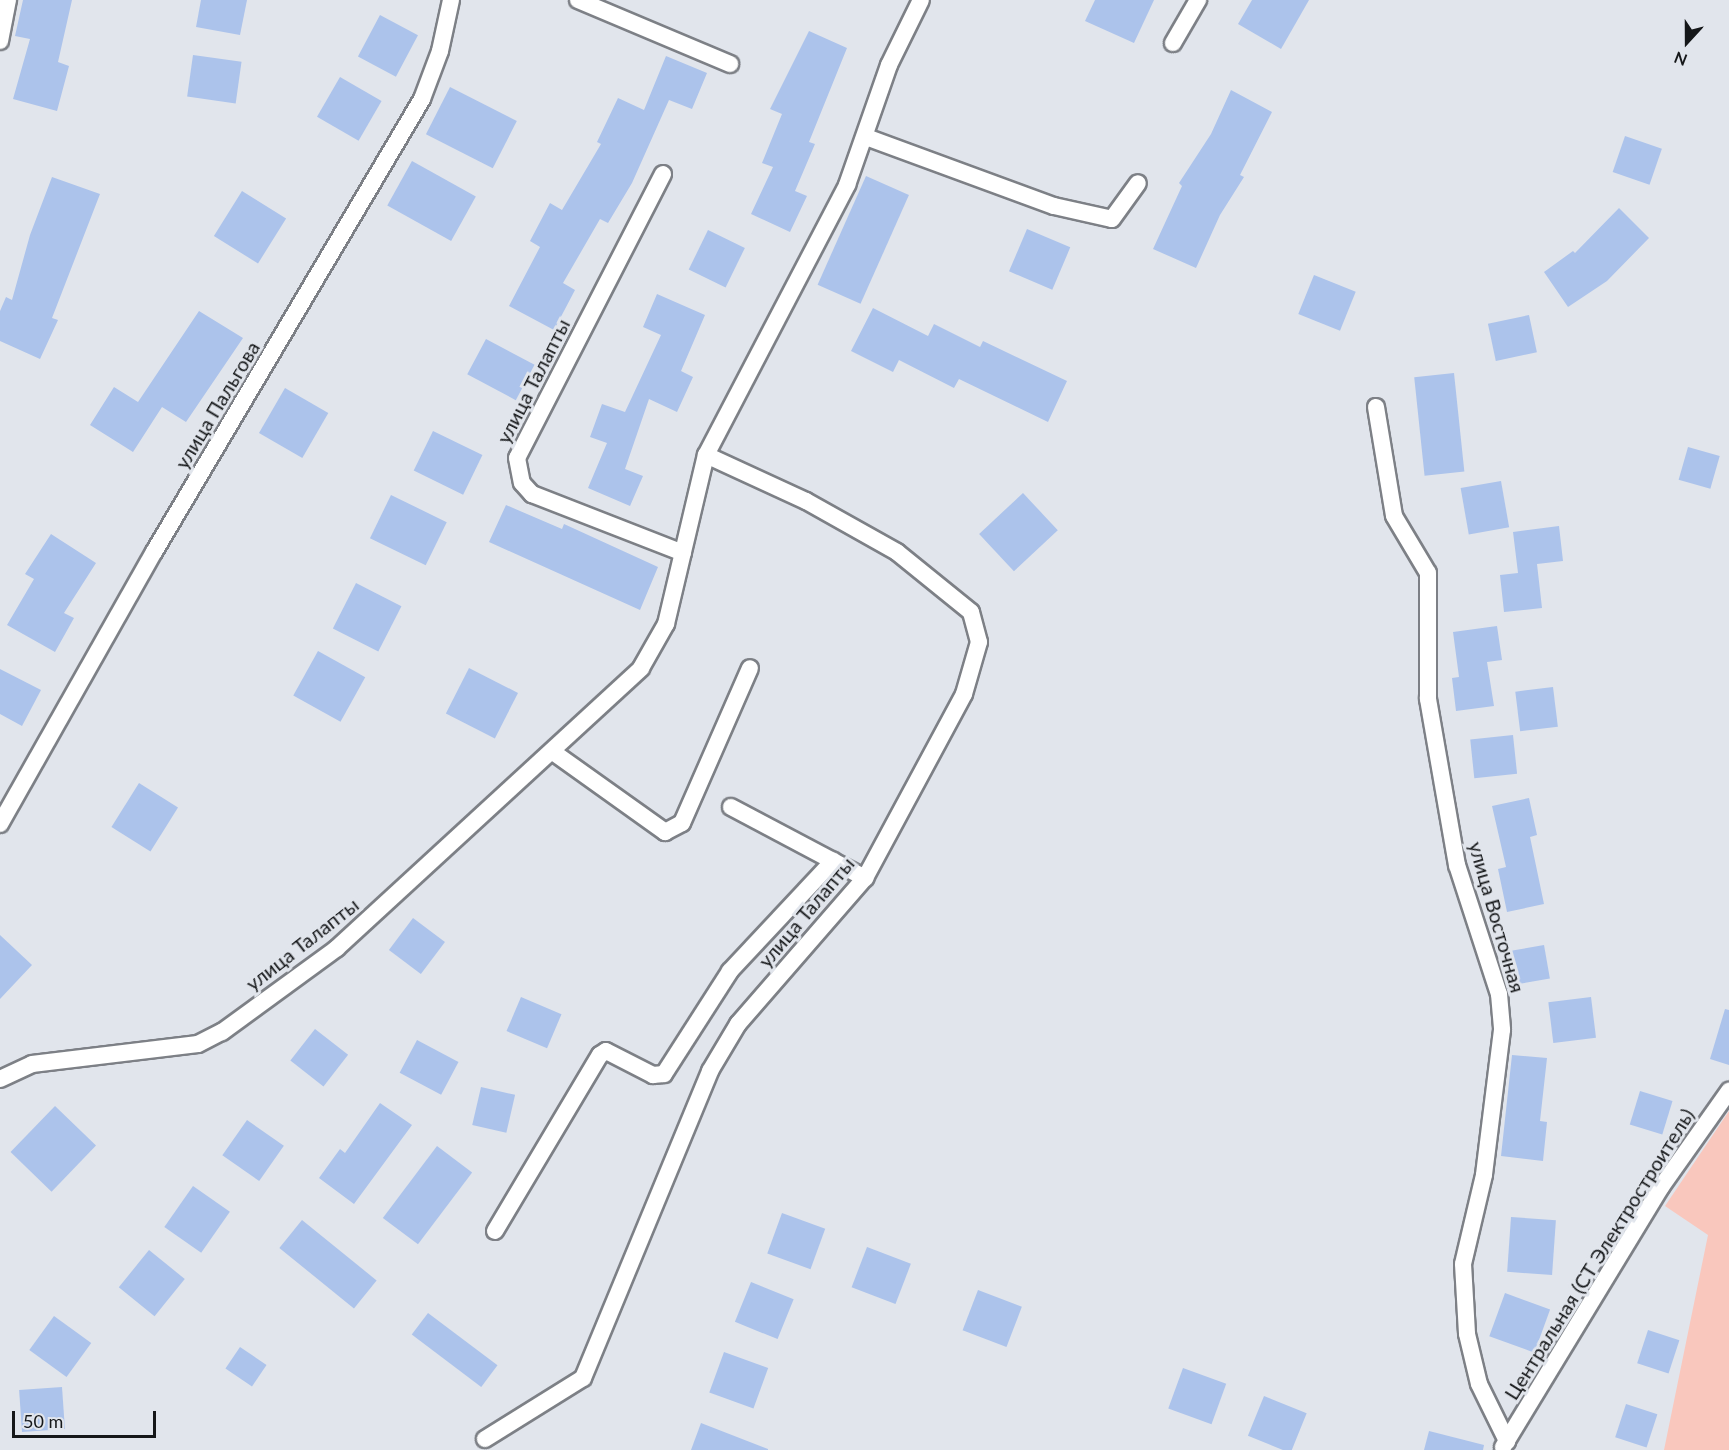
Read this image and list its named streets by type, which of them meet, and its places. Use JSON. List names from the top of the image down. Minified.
{"streets":{"street":["улица Талапты","улица Пальгова","улица Восточная","Центральная (СТ Электростроитель)"]},"crossings":[["улица Восточная","Центральная (СТ Электростроитель)"]],"scale_bar":"50 m","north":"bottom"}
